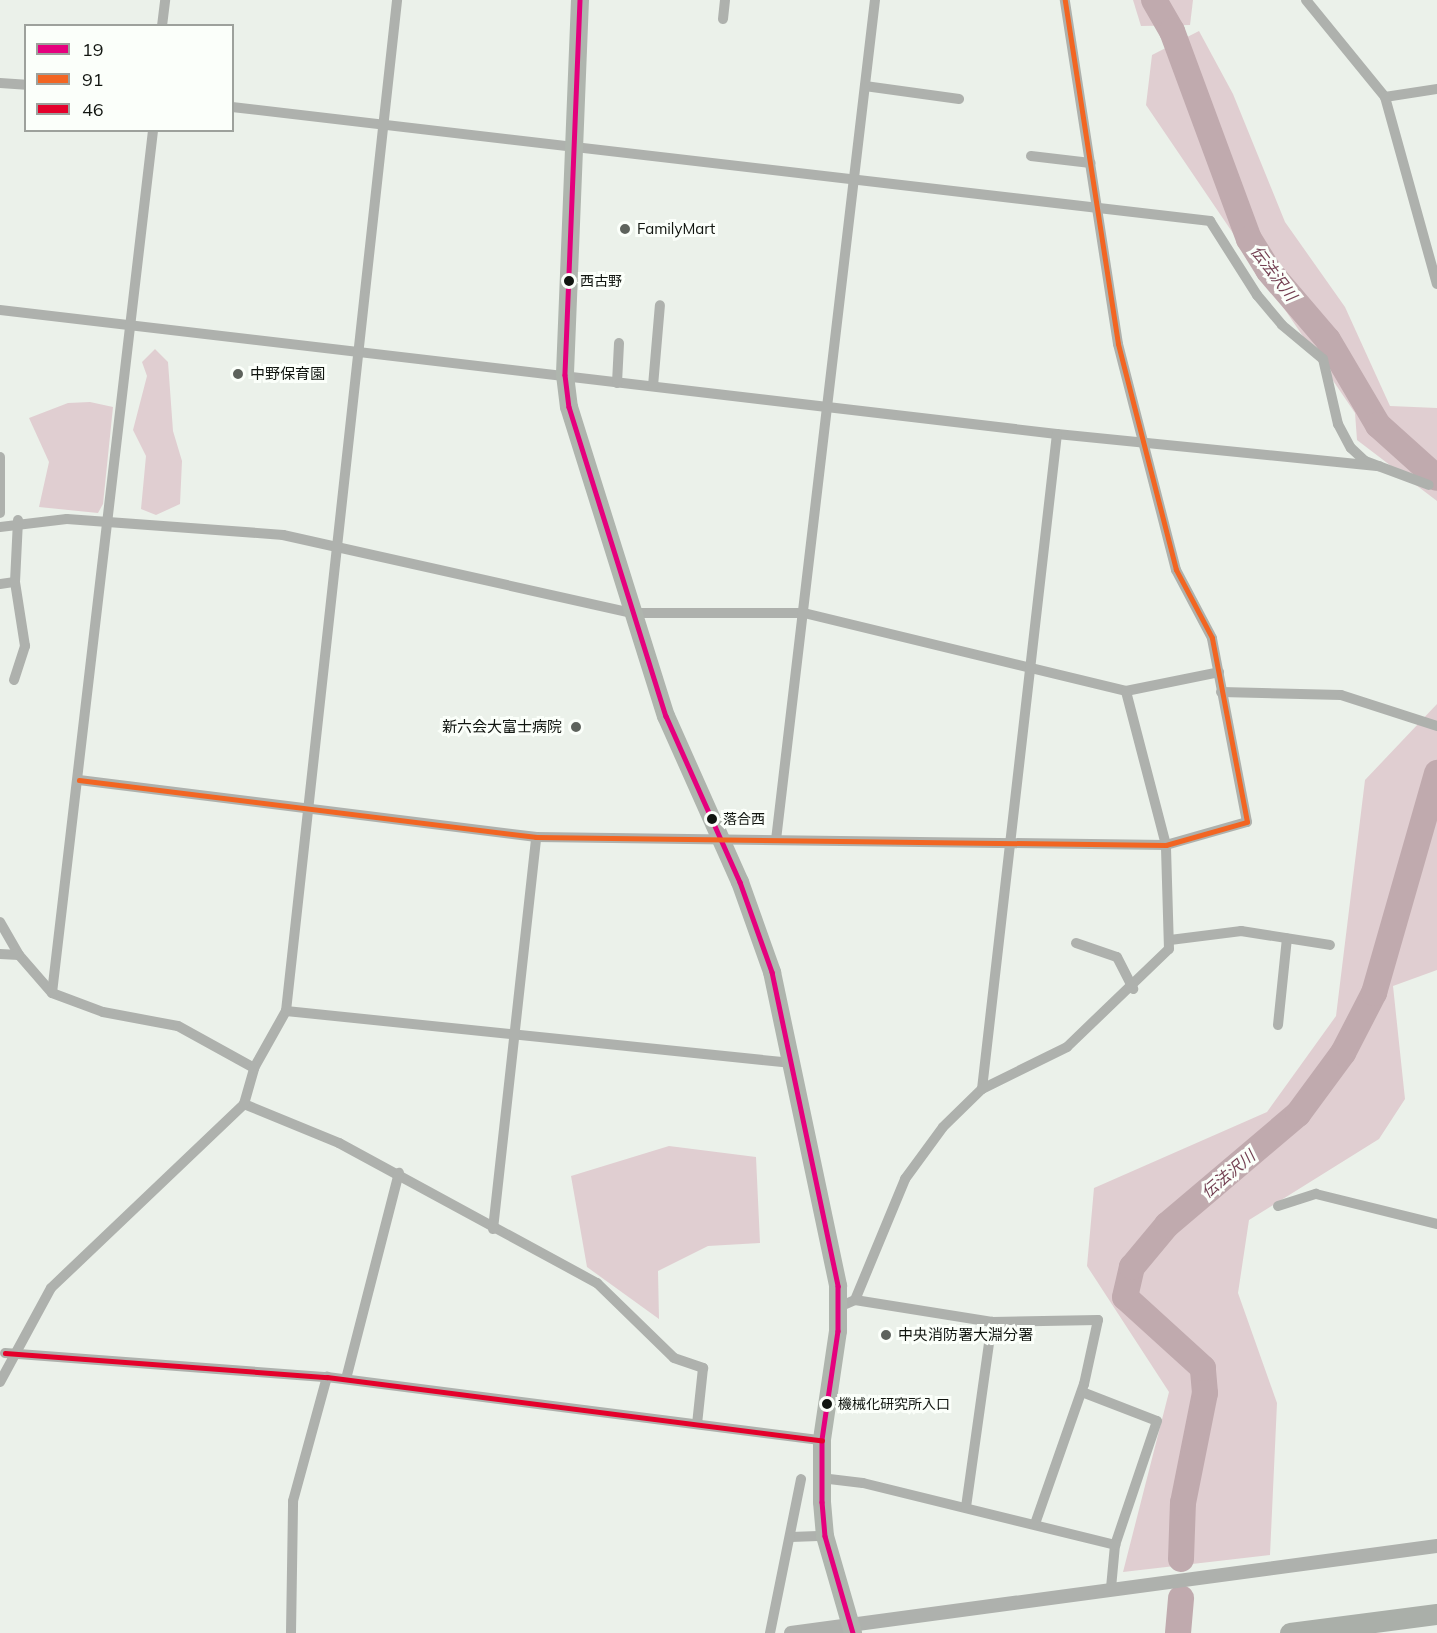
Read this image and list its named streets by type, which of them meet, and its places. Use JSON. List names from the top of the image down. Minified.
{"water":["伝法沢川"],"places":["FamilyMart","西古野","中野保育園","新六会大富士病院","落合西","中央消防署大淵分署","機械化研究所入口"],"lines":["transit line 19","transit line 91","transit line 46"],"legend":["19","91","46"]}
